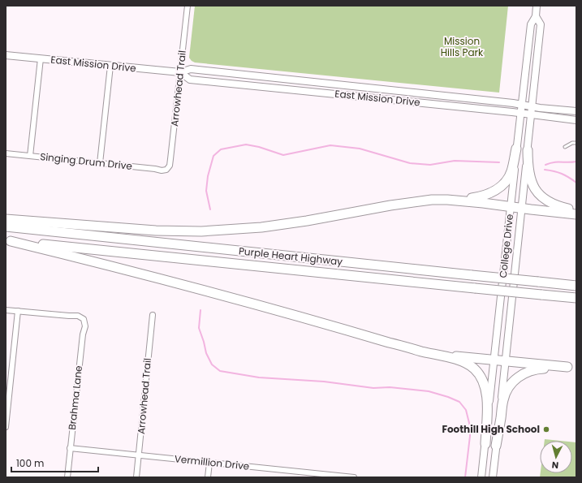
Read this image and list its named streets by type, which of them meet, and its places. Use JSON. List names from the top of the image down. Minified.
{"streets":{"highway":["Purple Heart Highway"],"street":["East Mission Drive","Arrowhead Trail","Singing Drum Drive","College Drive","Brahma Lane","Vermillion Drive"]},"crossings":[["East Mission Drive","Arrowhead Trail"],["East Mission Drive","College Drive"],["Arrowhead Trail","Singing Drum Drive"],["Arrowhead Trail","Vermillion Drive"],["Brahma Lane","Vermillion Drive"]],"parks":["Mission Hills Park"],"places":["Foothill High School"],"scale_bar":"100 m","north":"bottom"}
